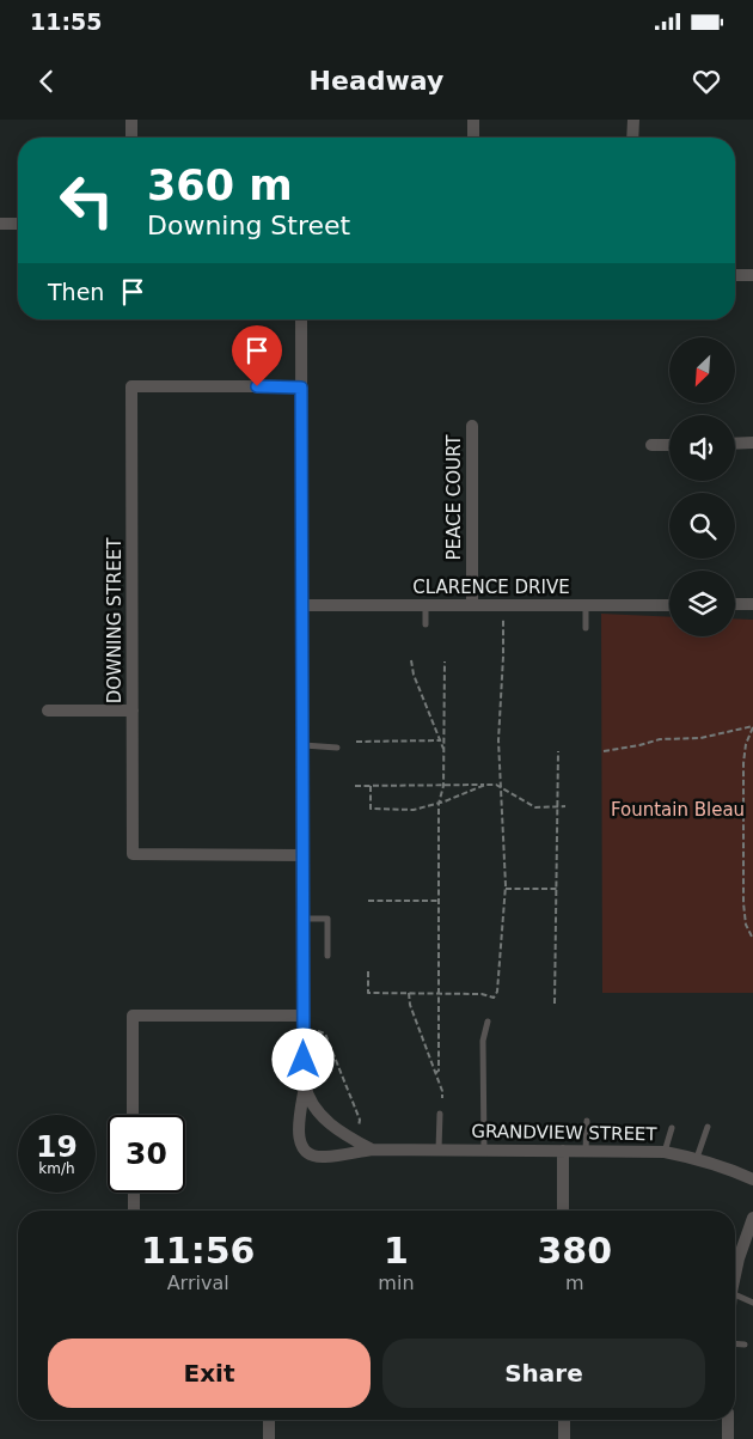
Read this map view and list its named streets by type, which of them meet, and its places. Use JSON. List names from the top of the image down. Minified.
{"streets":{"street":["PEACE COURT","CLARENCE DRIVE","DOWNING STREET","GRANDVIEW STREET"]},"crossings":[["PEACE COURT","CLARENCE DRIVE"],["CLARENCE DRIVE","GRANDVIEW STREET"],["DOWNING STREET","GRANDVIEW STREET"]],"parks":["Fountain Bleau"],"north":"bottom left","page":{"status":"11:55","header":"Headway","turn":["360 m","Downing Street"],"then":"Then","speed":"19 km/h","limit":"30","eta":["11:56","Arrival","1","min","380","m"],"buttons":["Exit","Share"]}}
